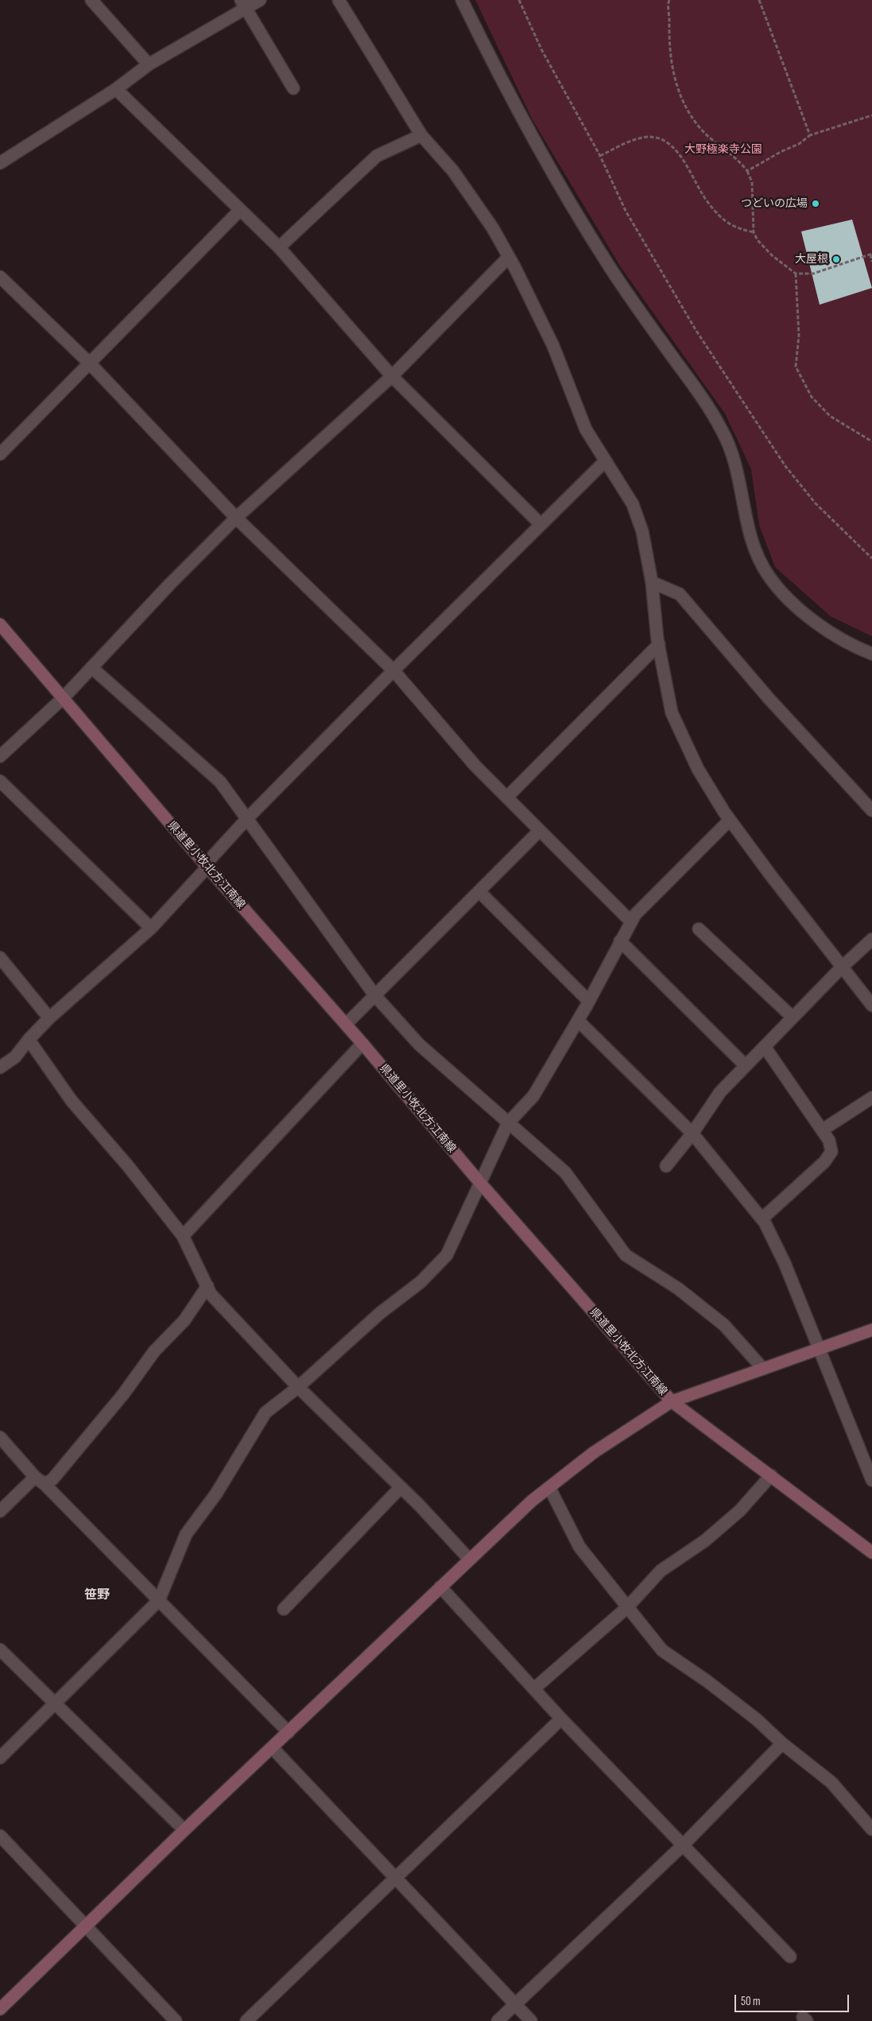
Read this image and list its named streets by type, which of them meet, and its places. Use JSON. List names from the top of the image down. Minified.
{"streets":{"main road":["県道里小牧北方江南線"]},"districts":["笹野"],"parks":["大野極楽寺公園"],"places":["つどいの広場","大屋根"],"scale_bar":"50 m"}
